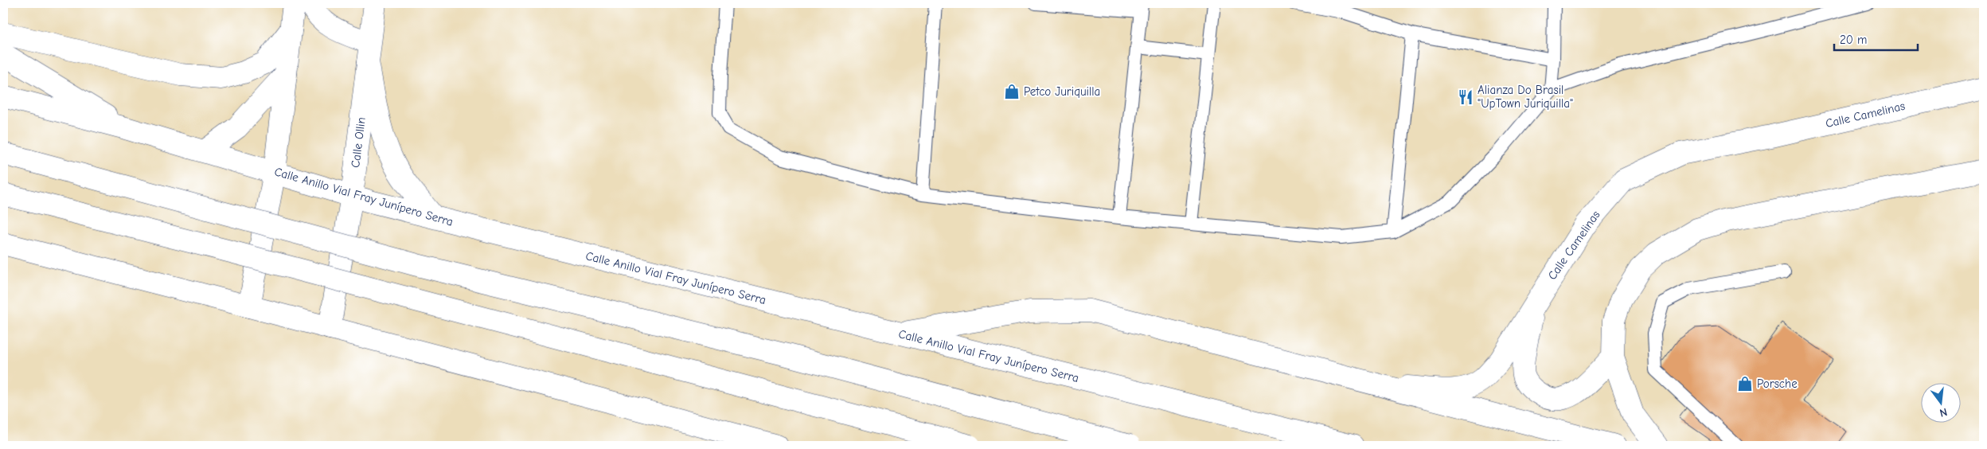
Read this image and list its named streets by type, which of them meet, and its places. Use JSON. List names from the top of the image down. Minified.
{"streets":{"main road":["Calle Camelinas","Calle Ollin","Calle Anillo Vial Fray Junípero Serra"]},"crossings":[["Calle Ollin","Calle Anillo Vial Fray Junípero Serra"]],"places":{"shop":["Petco Juriquilla","Porsche"],"restaurant":["Alianza Do Brasil \"UpTown Juriquilla\""]},"scale_bar":"20 m","north":"bottom"}
